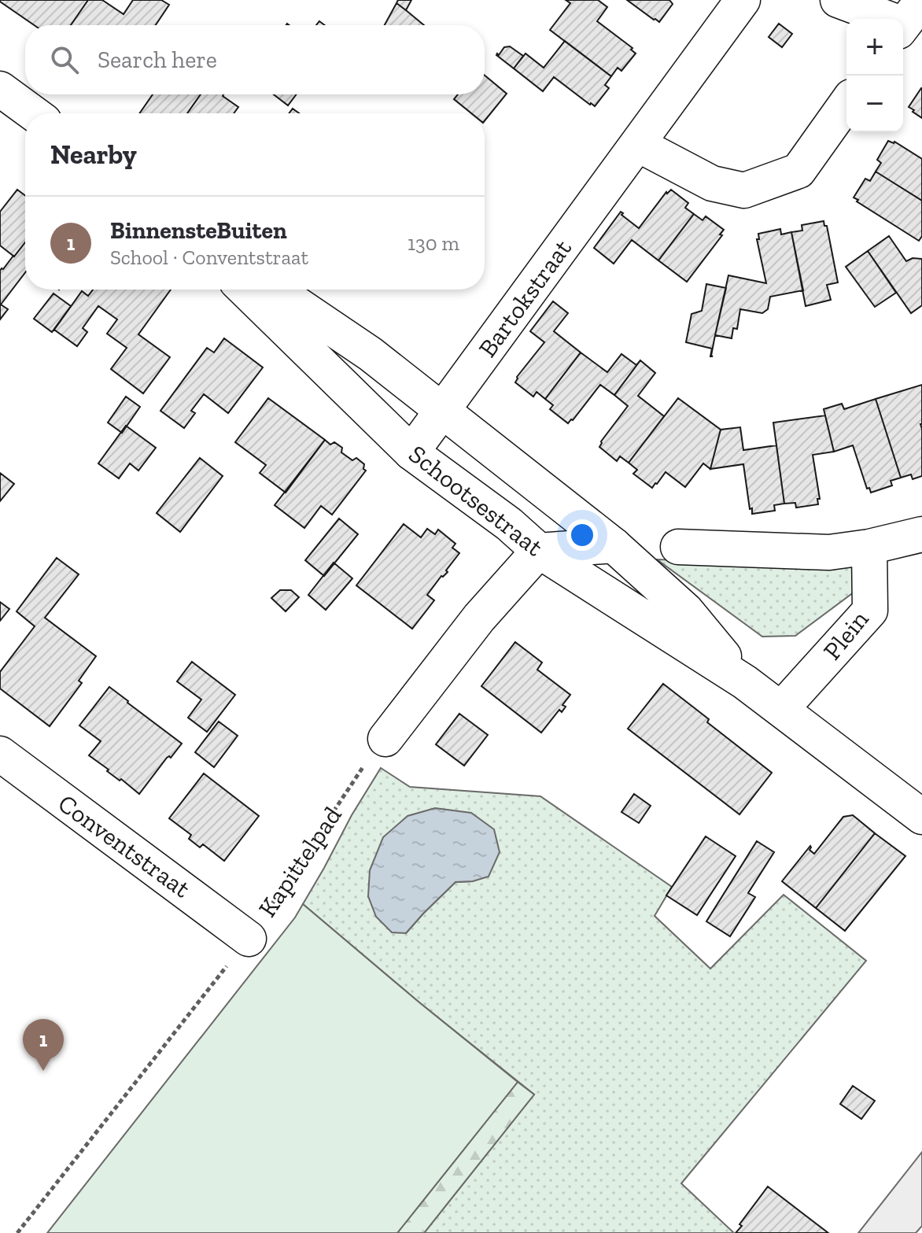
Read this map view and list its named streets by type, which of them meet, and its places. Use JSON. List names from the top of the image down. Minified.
{"streets":{"street":["Bartokstraat","Schootsestraat","Plein","Conventstraat"],"path":["Kapittelpad"]},"crossings":[["Bartokstraat","Schootsestraat"],["Schootsestraat","Plein"],["Conventstraat","Kapittelpad"]],"page":{"map_buttons":["+","−"],"search":"Search here","heading":"Nearby","list":[{"mark":"1","name":"BinnensteBuiten","note":"School · Conventstraat","value":"130 m"}],"pins":"1"}}
